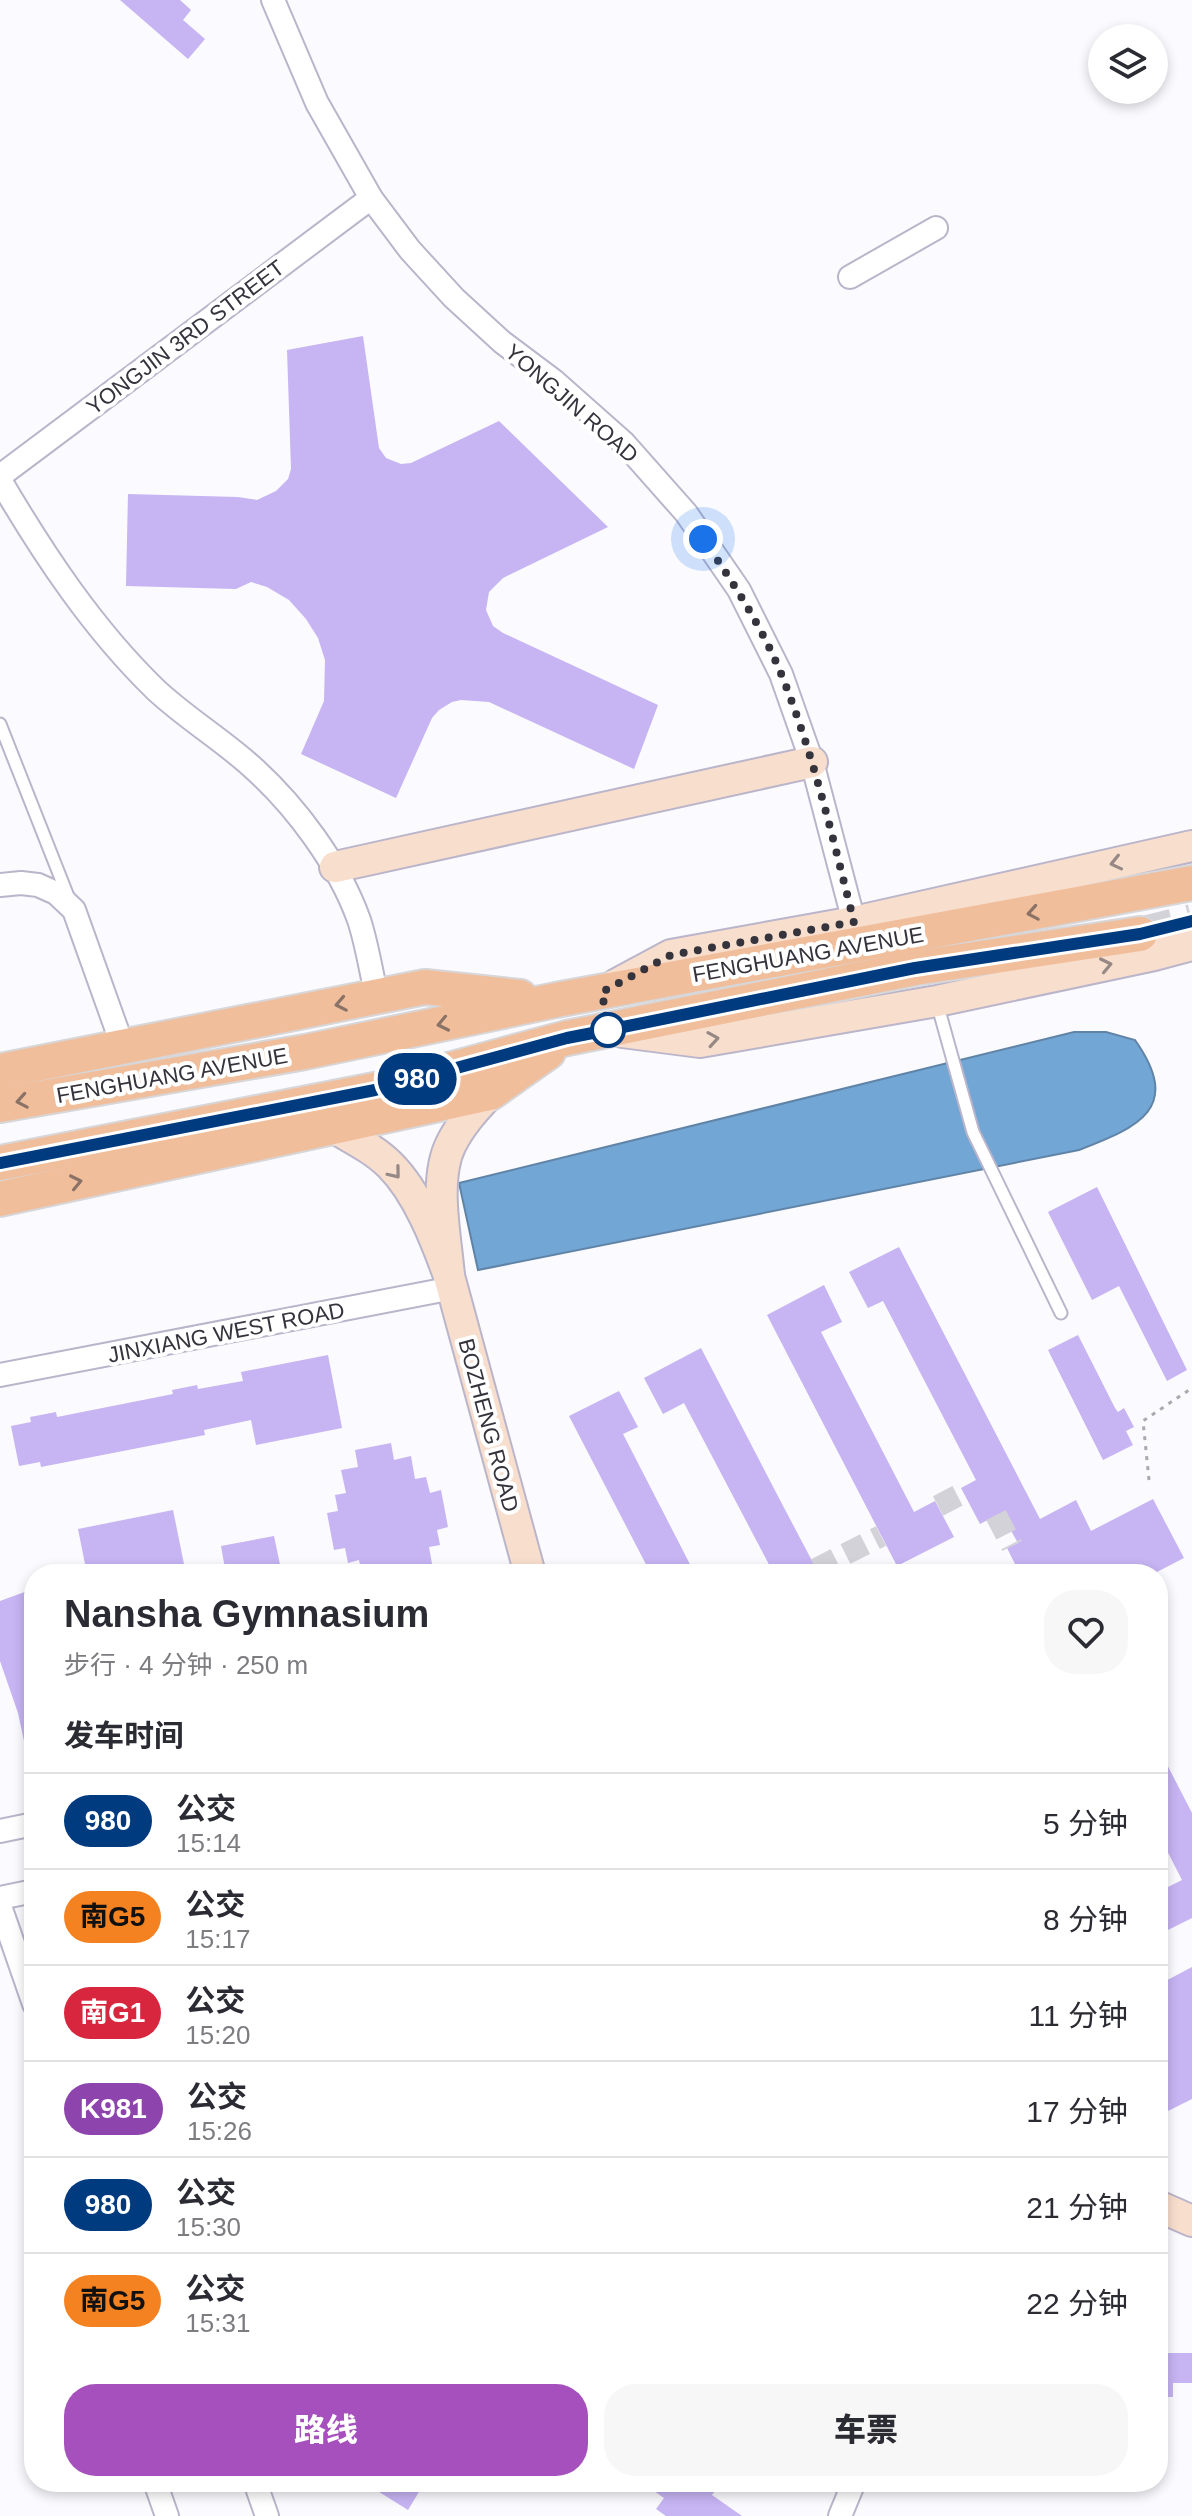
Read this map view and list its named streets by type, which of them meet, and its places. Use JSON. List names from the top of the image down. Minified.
{"streets":{"main road":["FENGHUANG AVENUE"],"street":["YONGJIN 3RD STREET","YONGJIN ROAD","JINXIANG WEST ROAD","BOZHENG ROAD"]},"crossings":[["YONGJIN 3RD STREET","YONGJIN ROAD"],["JINXIANG WEST ROAD","BOZHENG ROAD"]],"lines":["bus line 980"],"page":{"on_map":"980","heading":[["Nansha Gymnasium","步行 · 4 分钟 · 250 m"],"发车时间"],"list":[{"mark":"980","name":"公交","note":"15:14","value":"5 分钟"},{"mark":"南G5","name":"公交","note":"15:17","value":"8 分钟"},{"mark":"南G1","name":"公交","note":"15:20","value":"11 分钟"},{"mark":"K981","name":"公交","note":"15:26","value":"17 分钟"},{"mark":"980","name":"公交","note":"15:30","value":"21 分钟"},{"mark":"南G5","name":"公交","note":"15:31","value":"22 分钟"}],"buttons":["路线","车票"]}}
